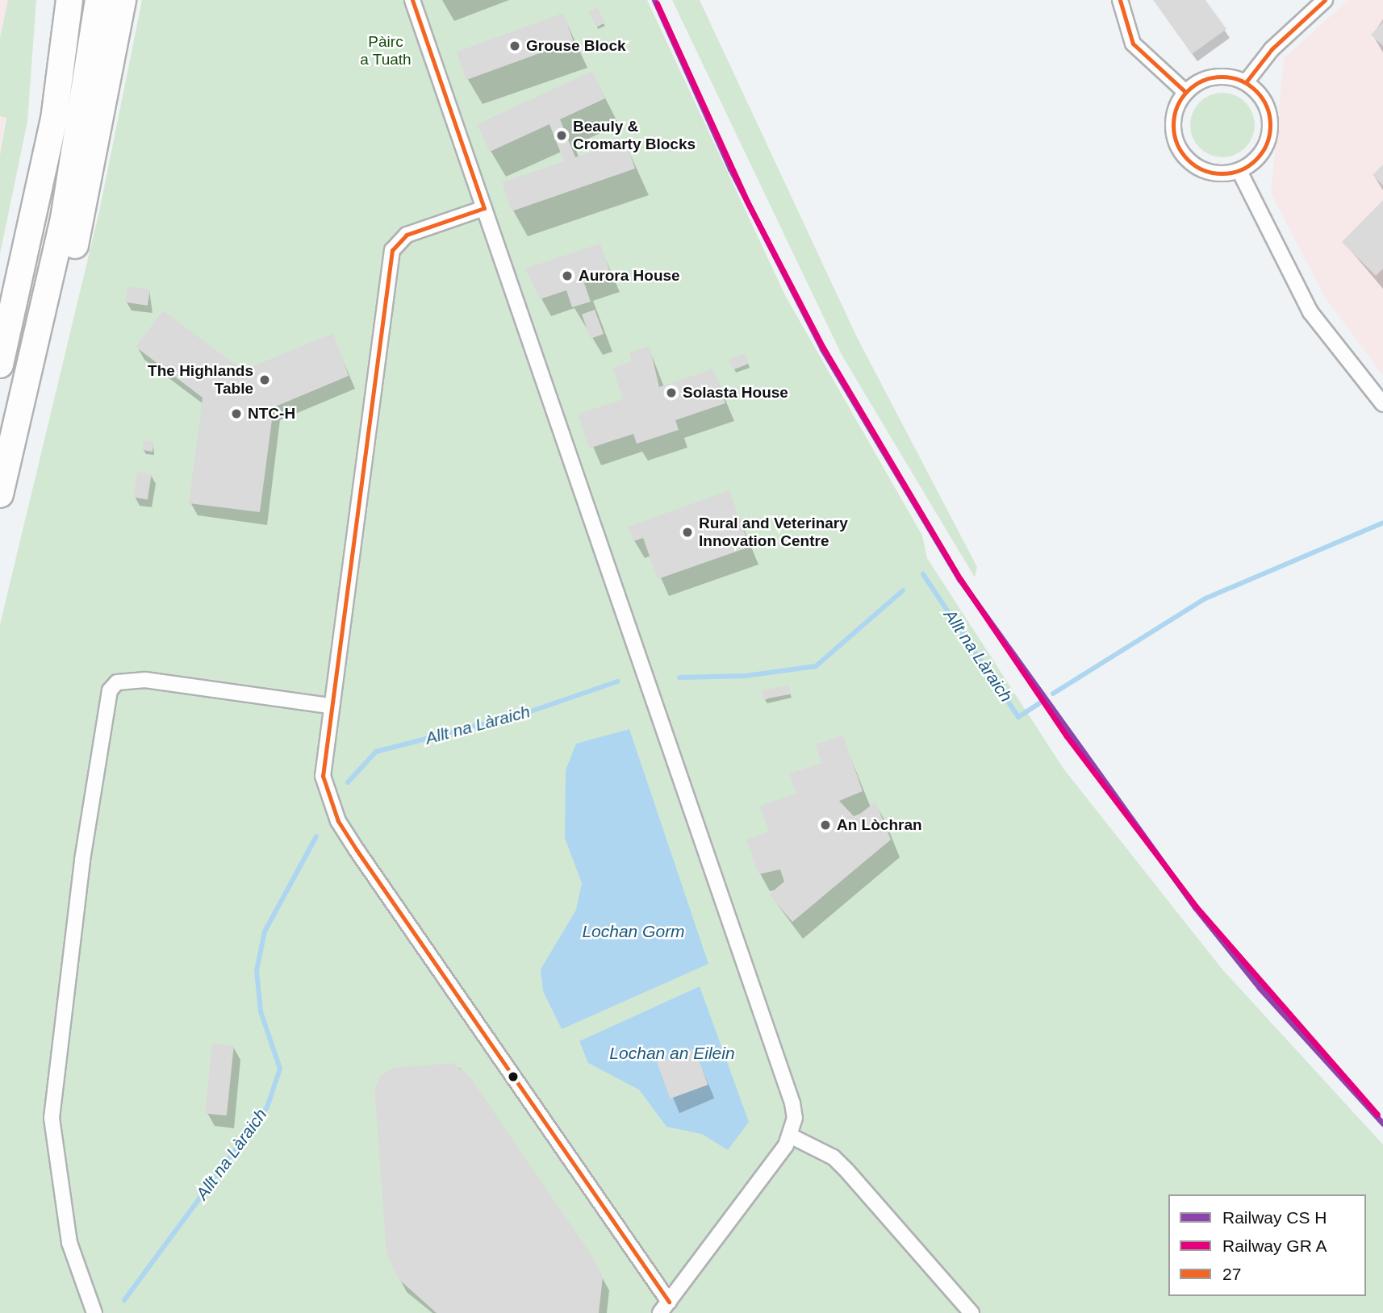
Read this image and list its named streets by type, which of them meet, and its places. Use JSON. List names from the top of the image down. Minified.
{"water":["Allt na Làraich","Lochan Gorm","Lochan an Eilein"],"parks":["Pàirc a Tuath"],"places":["Grouse Block","Beauly & Cromarty Blocks","Aurora House","The Highlands Table","Solasta House","NTC-H","Rural and Veterinary Innovation Centre","An Lòchran"],"lines":["transit line 27"],"legend":["Railway CS H","Railway GR A","27"]}
